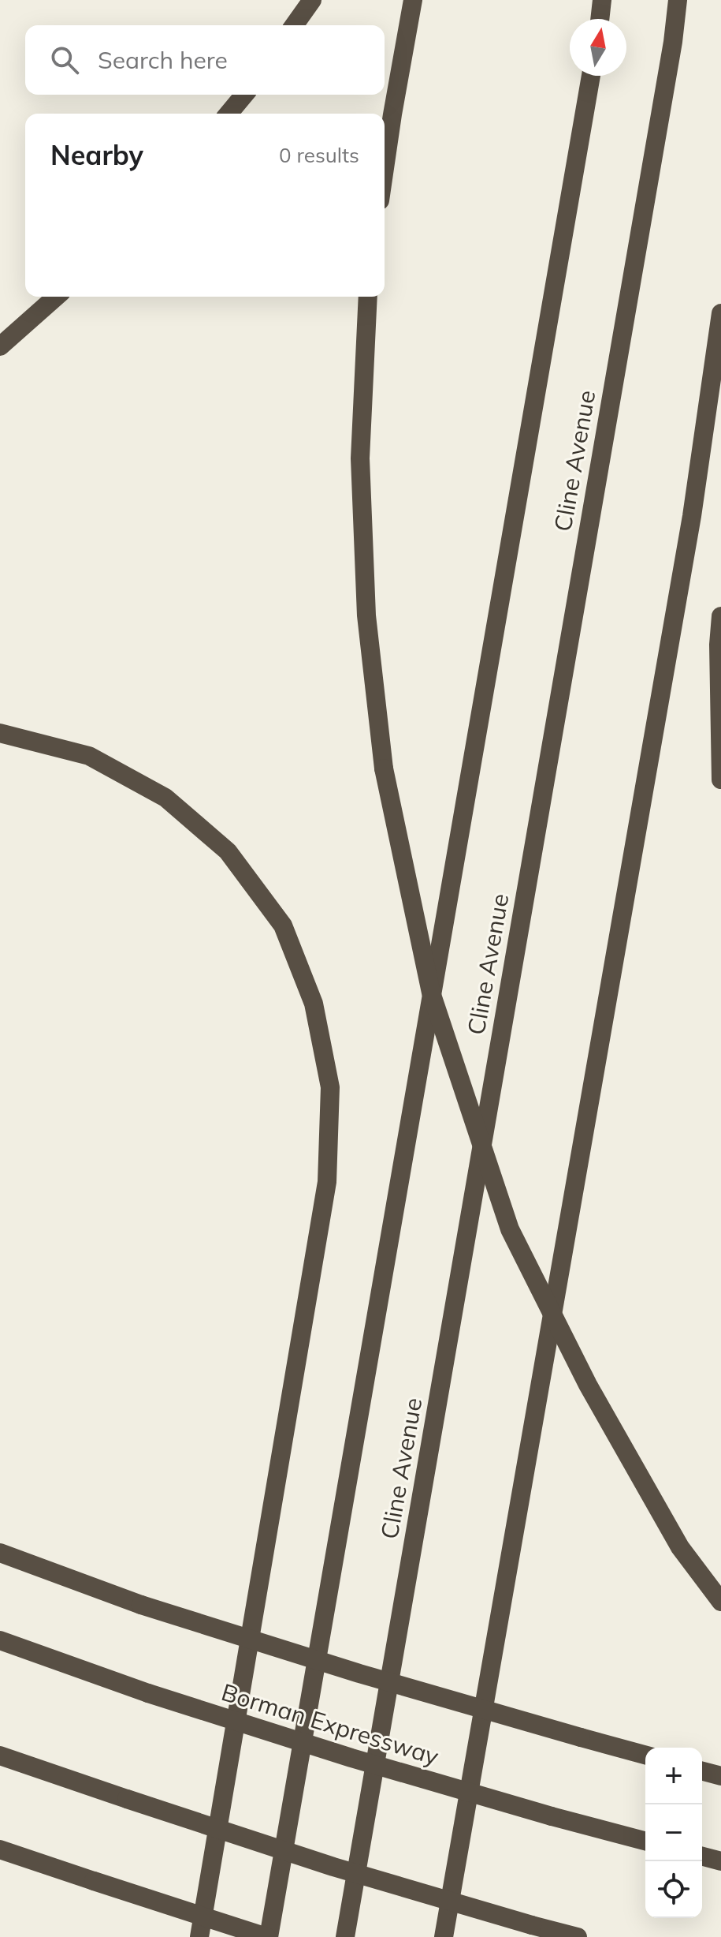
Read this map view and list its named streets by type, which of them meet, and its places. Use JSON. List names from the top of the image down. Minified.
{"streets":{"highway":["Cline Avenue","Borman Expressway"]},"north":"top","page":{"search":"Search here","heading":["Nearby","0 results"],"map_buttons":["+","−"]}}
